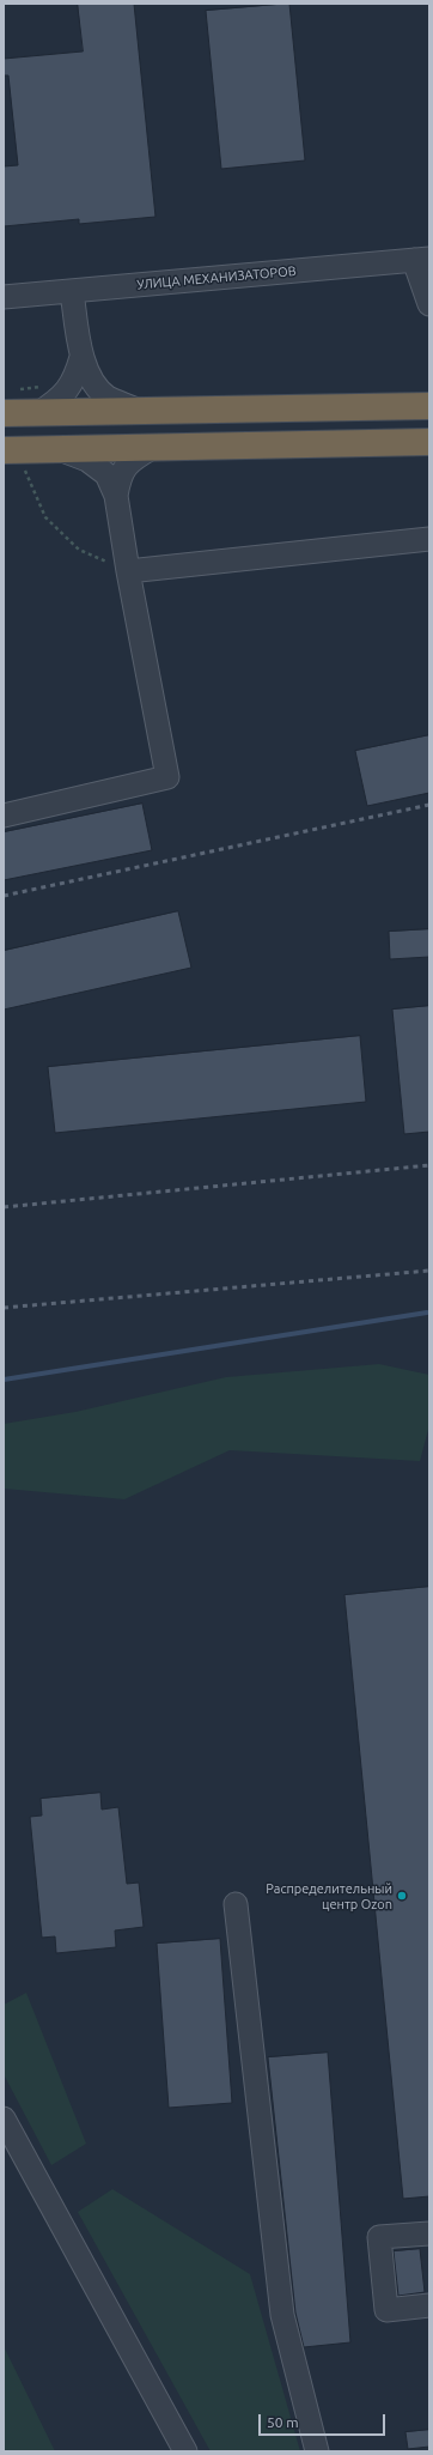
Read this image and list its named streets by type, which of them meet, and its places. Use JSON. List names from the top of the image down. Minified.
{"streets":{"street":["УЛИЦА МЕХАНИЗАТОРОВ"]},"places":["Распределительный центр Ozon"],"scale_bar":"50 m"}
